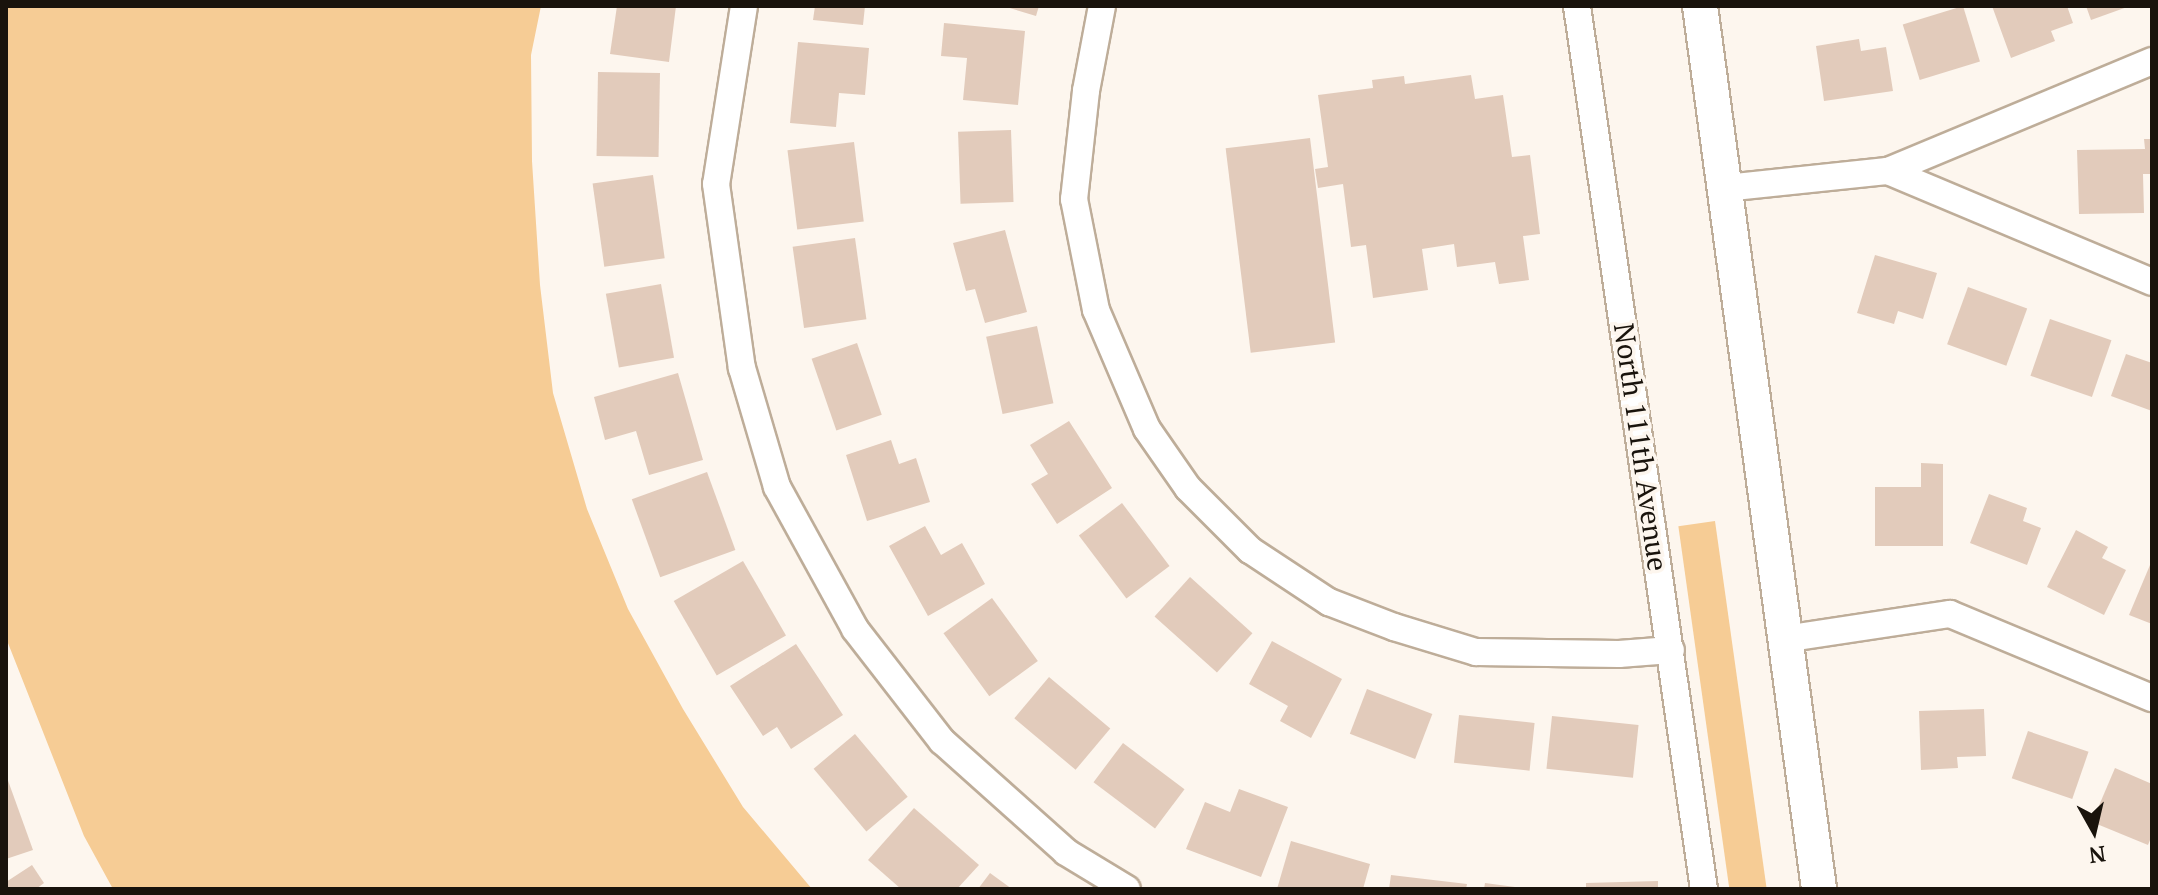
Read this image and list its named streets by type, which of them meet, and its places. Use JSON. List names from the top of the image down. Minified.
{"streets":{"street":["North 111th Avenue"]},"north":"bottom"}
